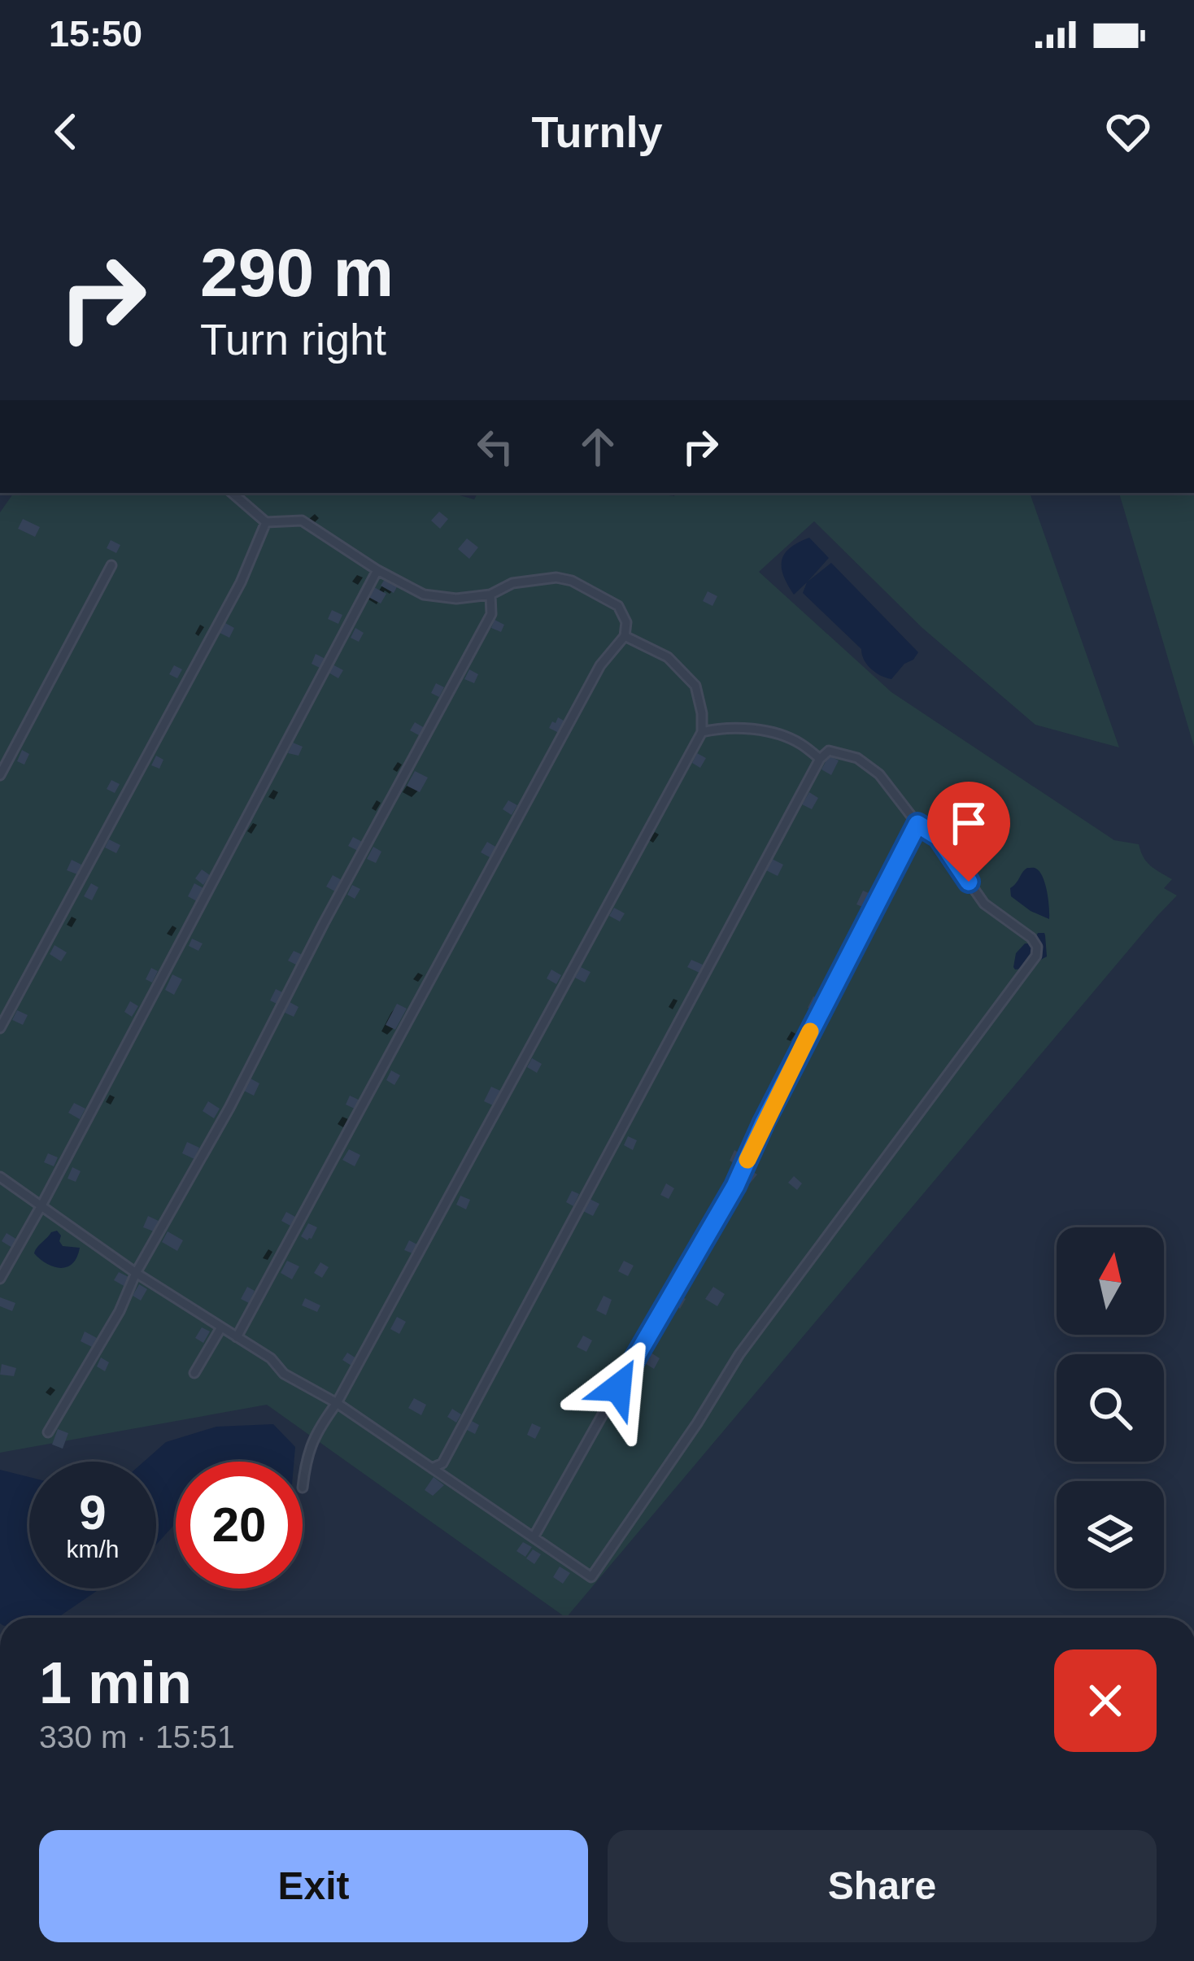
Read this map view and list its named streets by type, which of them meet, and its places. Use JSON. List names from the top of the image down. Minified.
{"north":"top","page":{"status":"15:50","header":"Turnly","turn":["290 m","Turn right"],"speed":"9 km/h","limit":"20","heading":["1 min","330 m · 15:51"],"buttons":["Exit","Share"]}}
